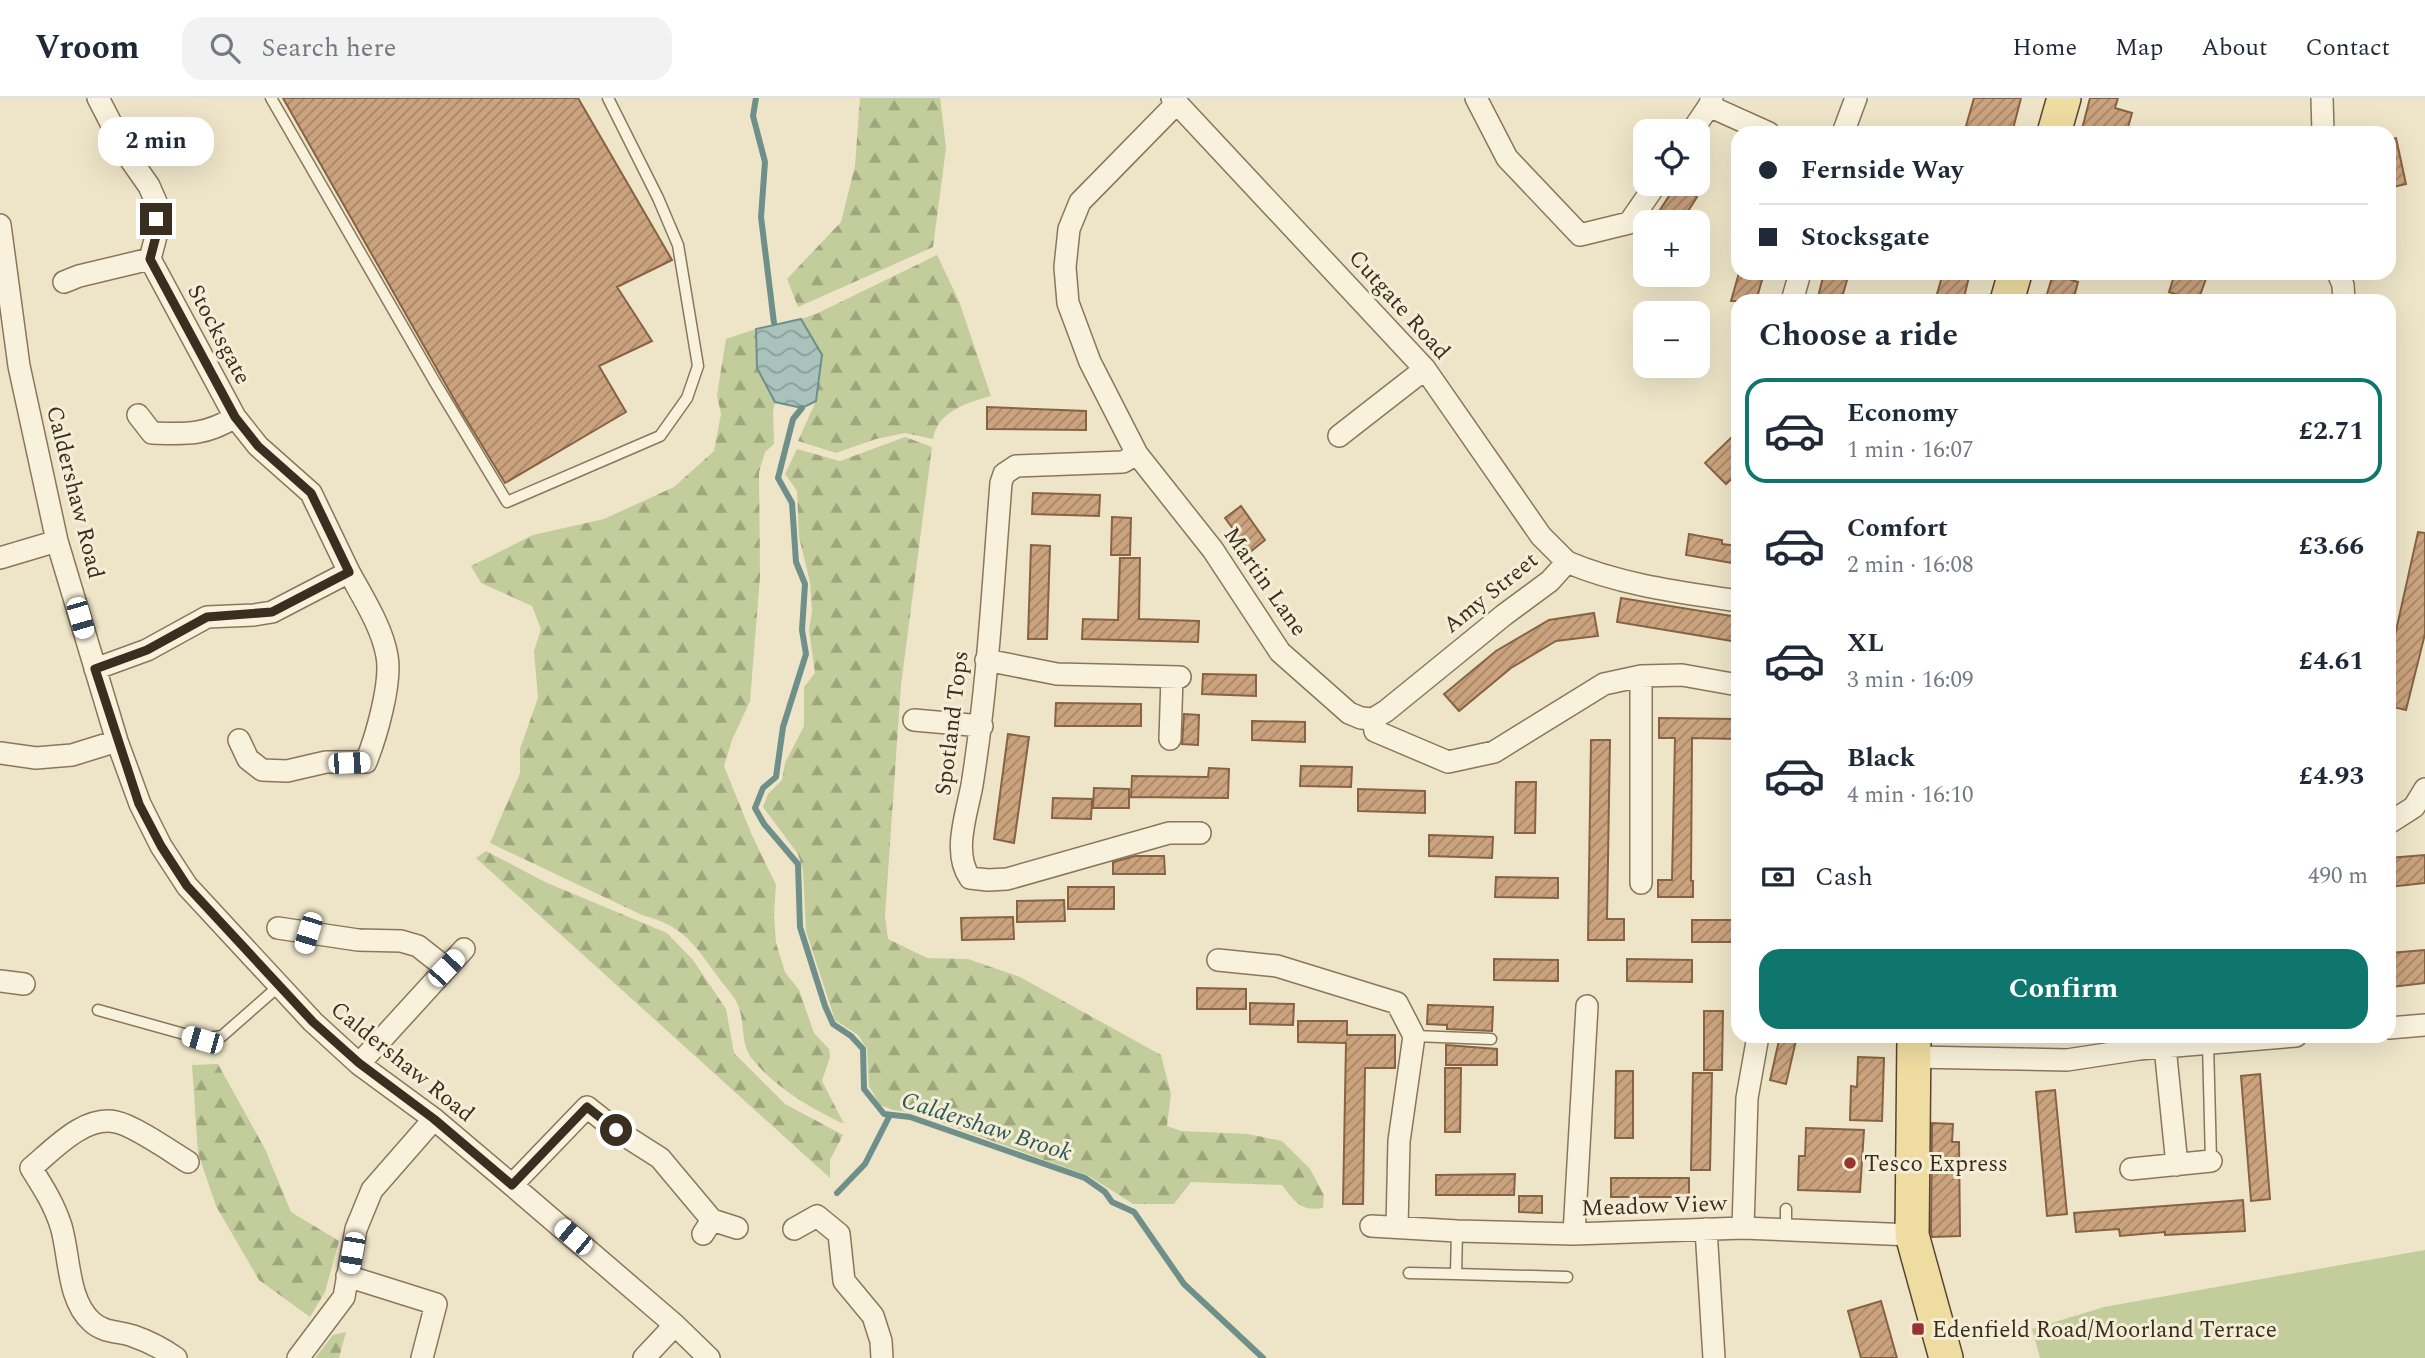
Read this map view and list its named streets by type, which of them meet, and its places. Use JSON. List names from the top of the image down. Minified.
{"streets":{"street":["Cutgate Road","Stocksgate","Caldershaw Road","Martin Lane","Amy Street","Spotland Tops","Meadow View"]},"crossings":[["Cutgate Road","Martin Lane"],["Cutgate Road","Amy Street"],["Martin Lane","Amy Street"],["Martin Lane","Spotland Tops"]],"water":["Caldershaw Brook"],"places":{"other":["Tesco Express"],"transit":["Edenfield Road/Moorland Terrace"]},"page":{"header":"Vroom","search":"Search here","nav":["Home","Map","About","Contact"],"bubble":"2 min","map_buttons":["+","−"],"banner":["Fernside Way","Stocksgate"],"heading":"Choose a ride","list":[{"name":"Economy","note":"1 min · 16:07","value":"£2.71"},{"name":"Comfort","note":"2 min · 16:08","value":"£3.66"},{"name":"XL","note":"3 min · 16:09","value":"£4.61"},{"name":"Black","note":"4 min · 16:10","value":"£4.93"}],"pay":["Cash","490 m"],"buttons":"Confirm"}}
